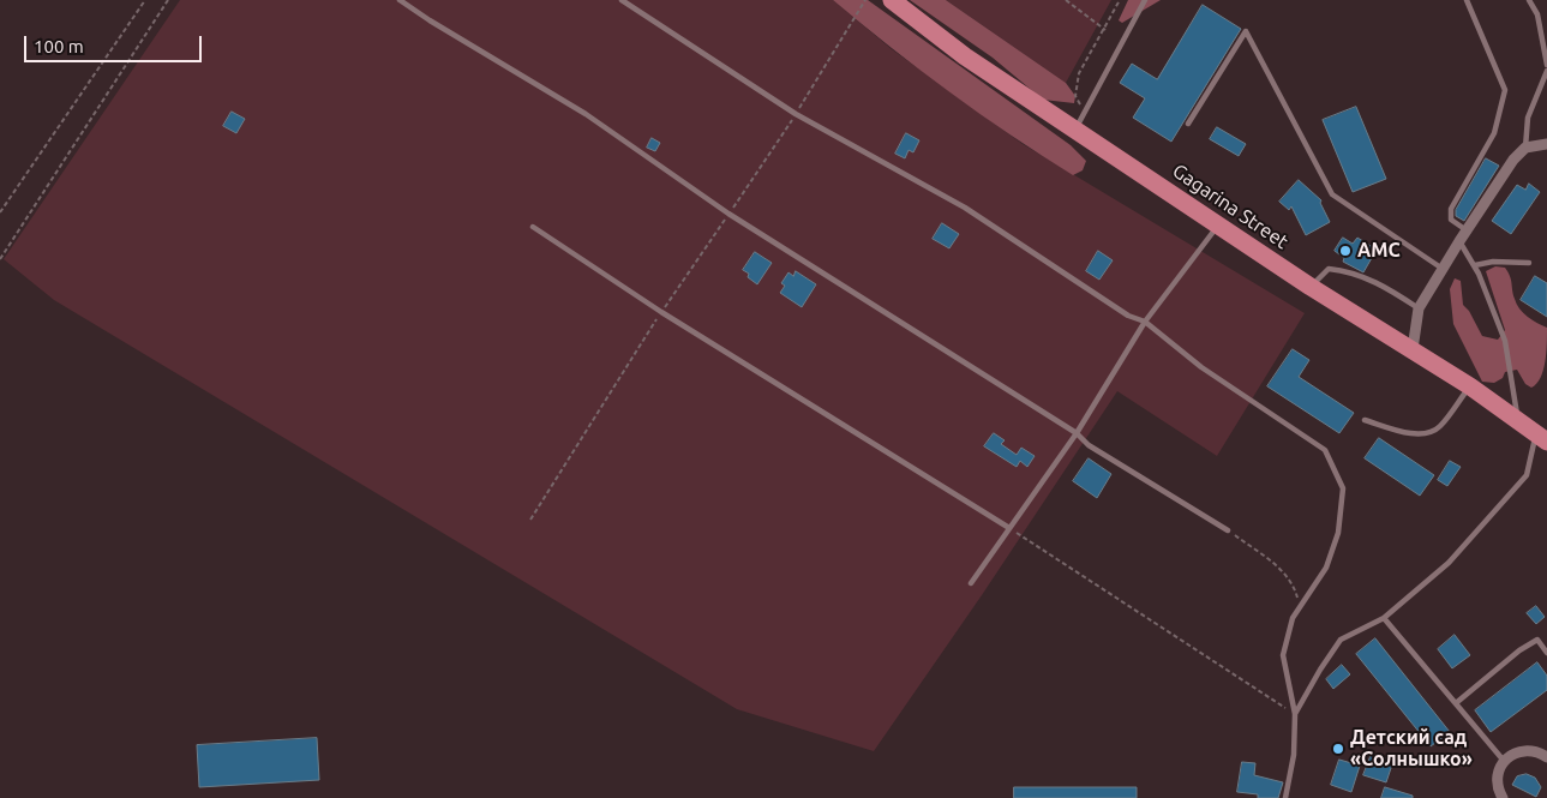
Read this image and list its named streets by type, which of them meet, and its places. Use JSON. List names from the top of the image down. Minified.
{"streets":{"main road":["Gagarina Street"]},"places":["AMC","Детский сад «Солнышко»"],"scale_bar":"100 m"}
